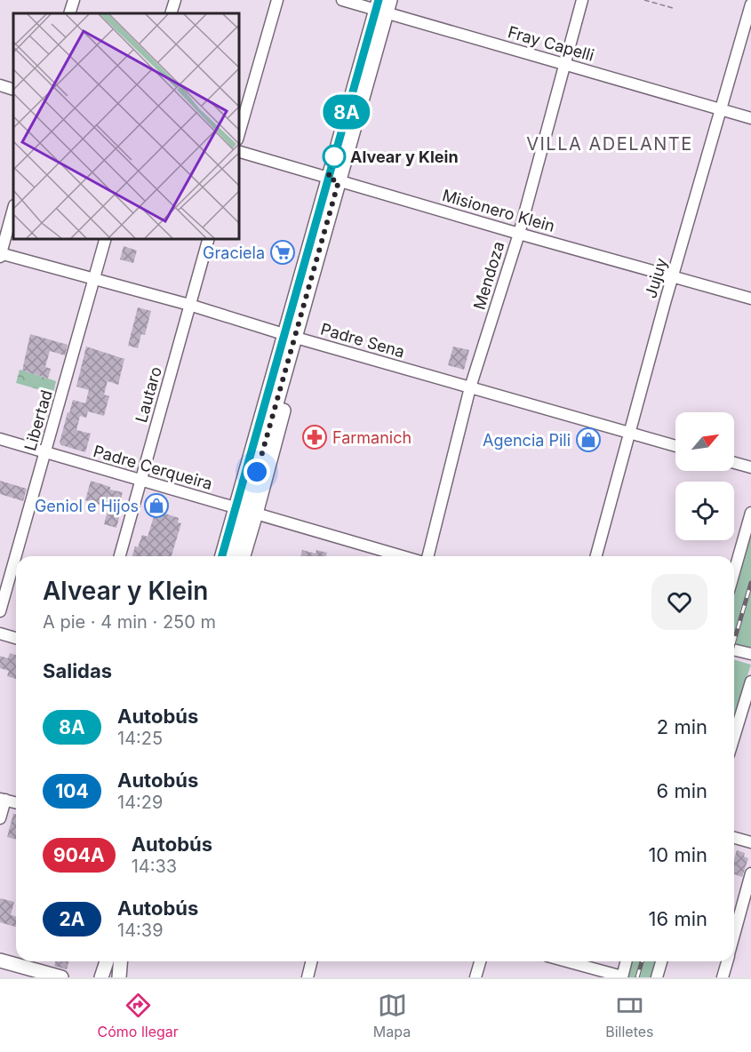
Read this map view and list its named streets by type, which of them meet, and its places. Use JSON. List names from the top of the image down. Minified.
{"streets":{"street":["Fray Capelli","Misionero Klein","Mendoza","Jujuy","Padre Sena","Lautaro","Libertad","Padre Cerqueira"]},"crossings":[["Fray Capelli","Mendoza"],["Fray Capelli","Jujuy"],["Misionero Klein","Mendoza"],["Misionero Klein","Jujuy"],["Mendoza","Padre Sena"],["Jujuy","Padre Sena"],["Padre Sena","Lautaro"],["Padre Sena","Libertad"],["Lautaro","Padre Cerqueira"],["Libertad","Padre Cerqueira"]],"districts":["VILLA ADELANTE"],"places":{"other":["Alvear y Klein"],"supermarket":["Graciela"],"pharmacy":["Farmanich"],"shop":["Agencia Pili","Geniol e Hijos"]},"lines":["bus line 8A"],"north":"top right","page":{"on_map":"8A","heading":[["Alvear y Klein","A pie · 4 min · 250 m"],"Salidas"],"list":[{"mark":"8A","name":"Autobús","note":"14:25","value":"2 min"},{"mark":"104","name":"Autobús","note":"14:29","value":"6 min"},{"mark":"904A","name":"Autobús","note":"14:33","value":"10 min"},{"mark":"2A","name":"Autobús","note":"14:39","value":"16 min"}],"tabs":["Cómo llegar","Mapa","Billetes"]}}
